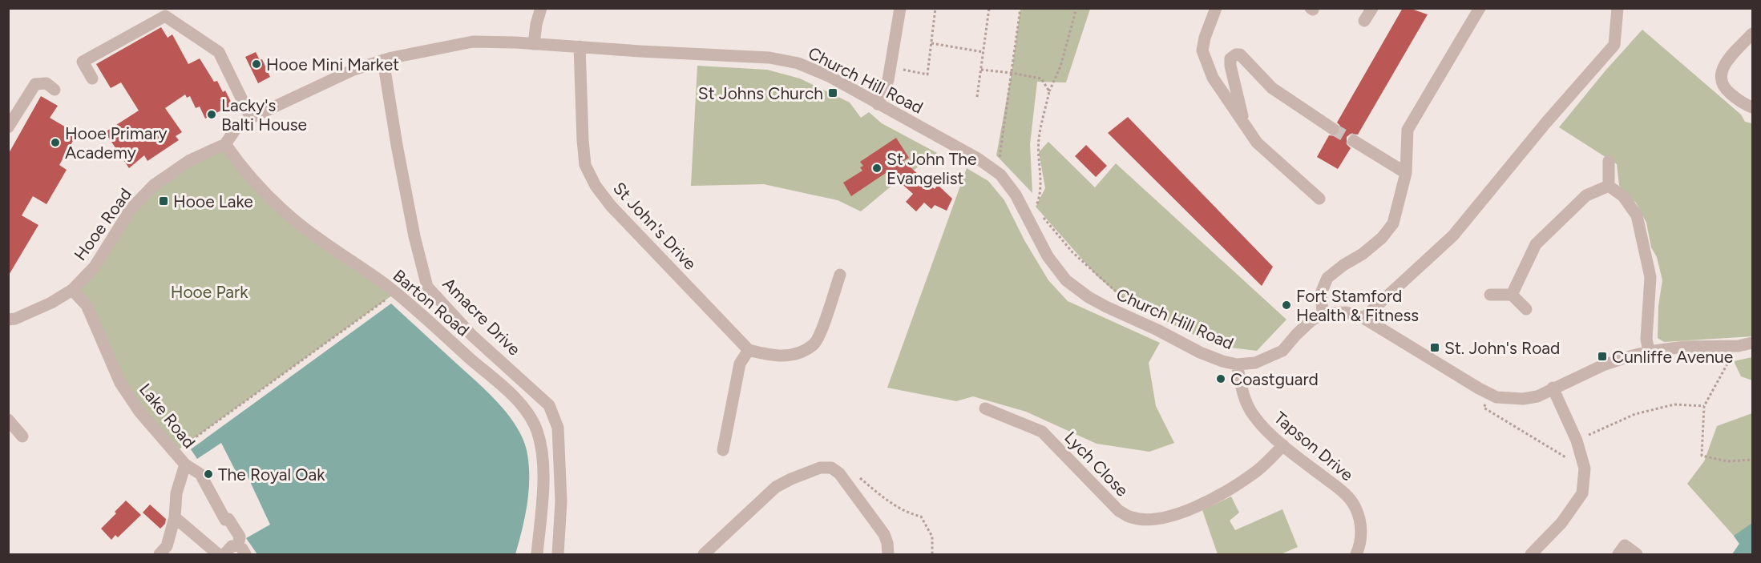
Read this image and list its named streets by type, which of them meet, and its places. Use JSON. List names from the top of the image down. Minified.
{"streets":{"street":["Church Hill Road","Hooe Road","St John's Drive","Barton Road","Amacre Drive","Lake Road","Tapson Drive","Lych Close"]},"crossings":[["Church Hill Road","Hooe Road"],["Church Hill Road","St John's Drive"],["Church Hill Road","Amacre Drive"],["Church Hill Road","Tapson Drive"],["Hooe Road","Barton Road"],["Hooe Road","Lake Road"],["Tapson Drive","Lych Close"]],"parks":["Hooe Park"],"places":{"other":["Hooe Mini Market","Lacky's Balti House","Hooe Primary Academy","St John The Evangelist","Fort Stamford Health & Fitness","Coastguard","The Royal Oak"],"transit":["St Johns Church","Hooe Lake","St. John's Road","Cunliffe Avenue"]}}
